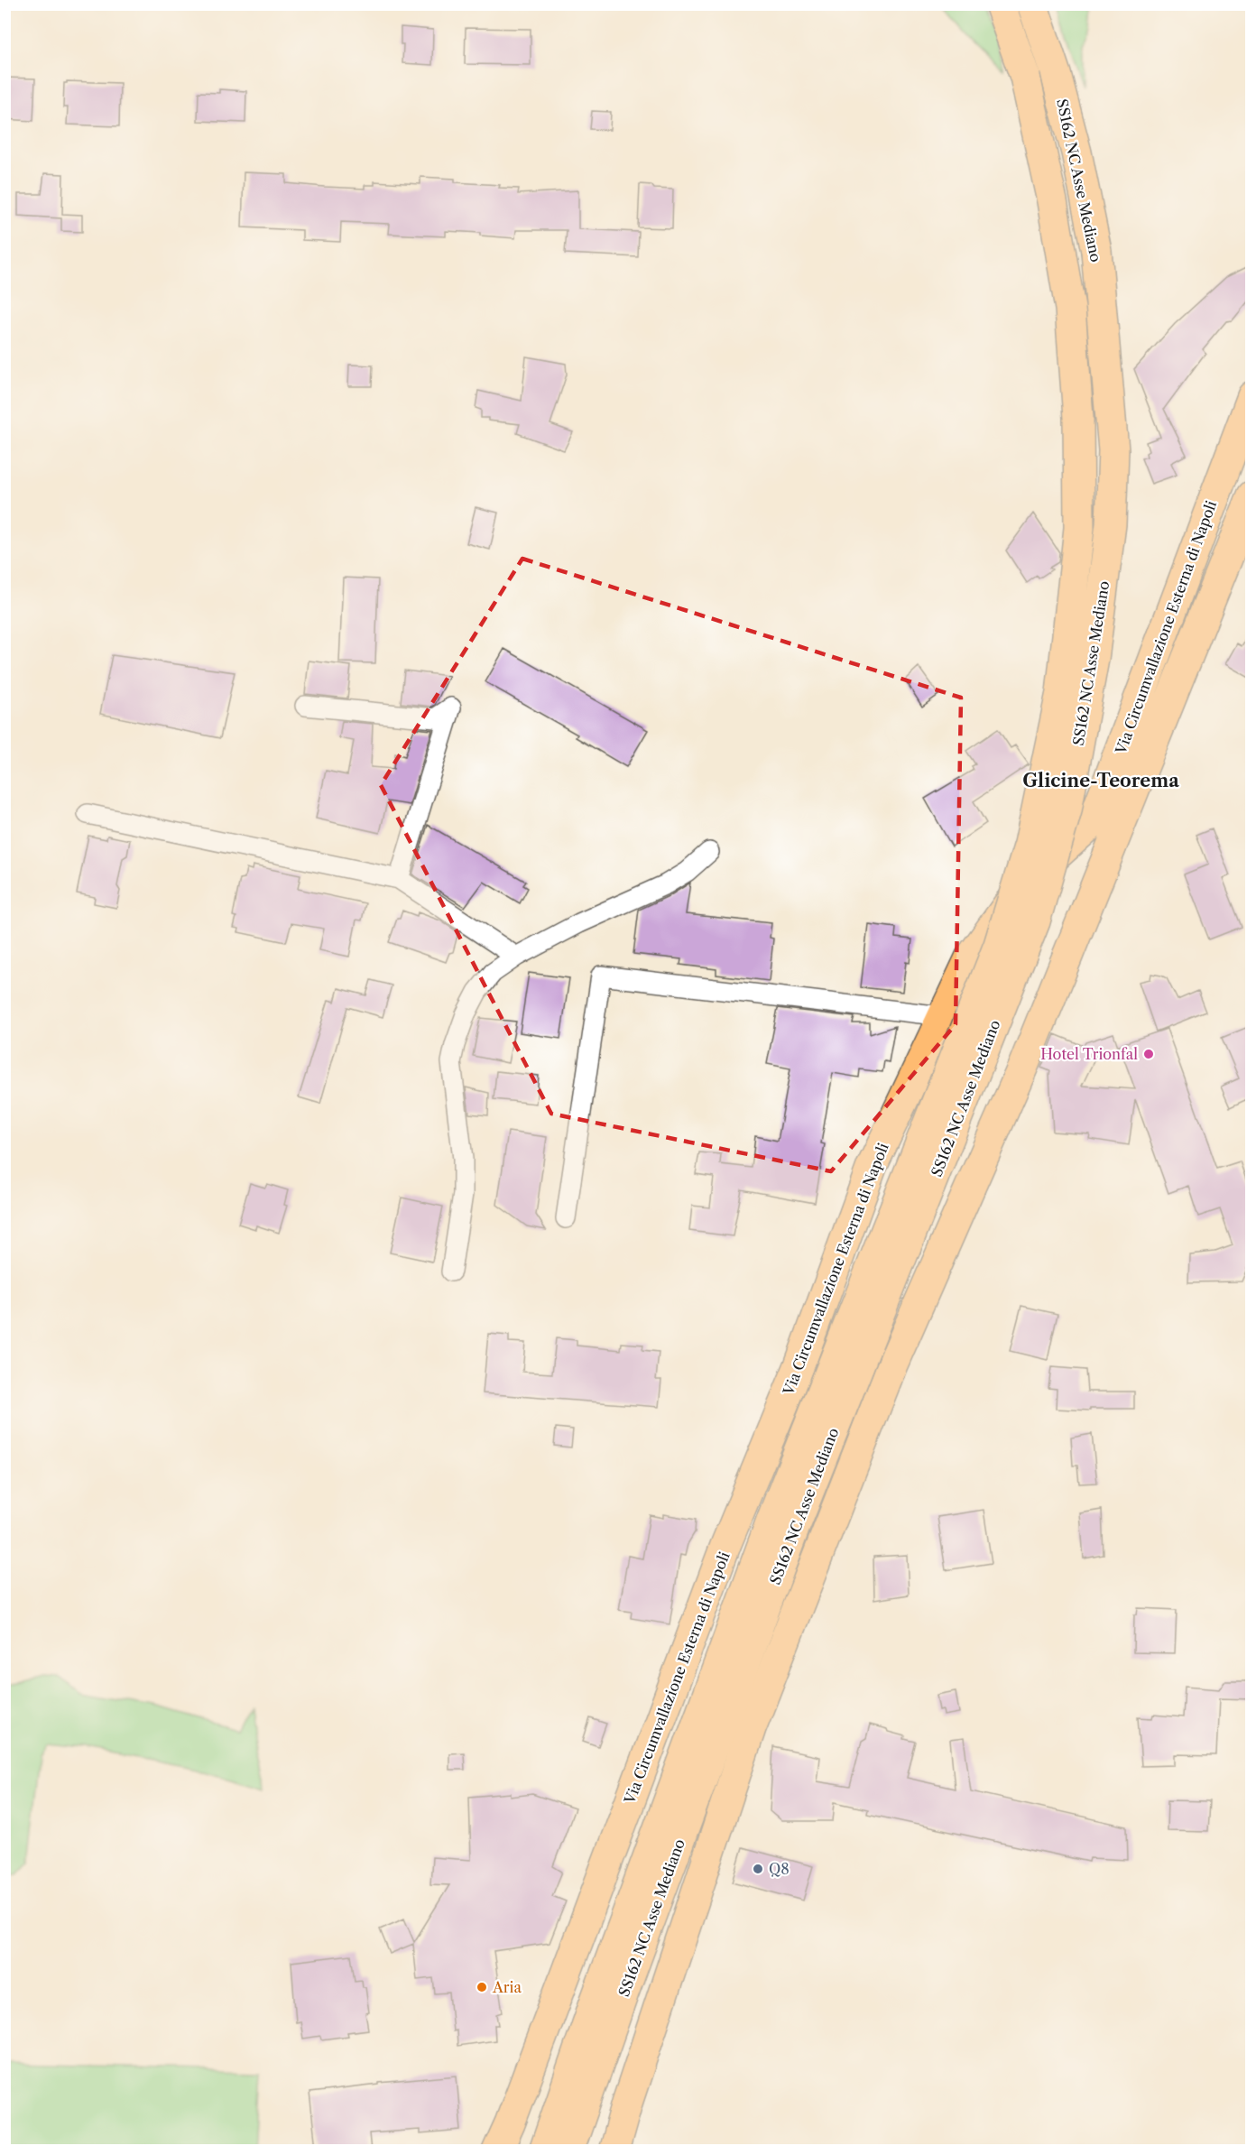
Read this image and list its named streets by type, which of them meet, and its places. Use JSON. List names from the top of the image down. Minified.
{"streets":{"main road":["SS162 NC Asse Mediano","Via Circumvallazione Esterna di Napoli"]},"districts":["Glicine-Teorema"],"places":["Hotel Trionfal","Q8","Aria"]}
